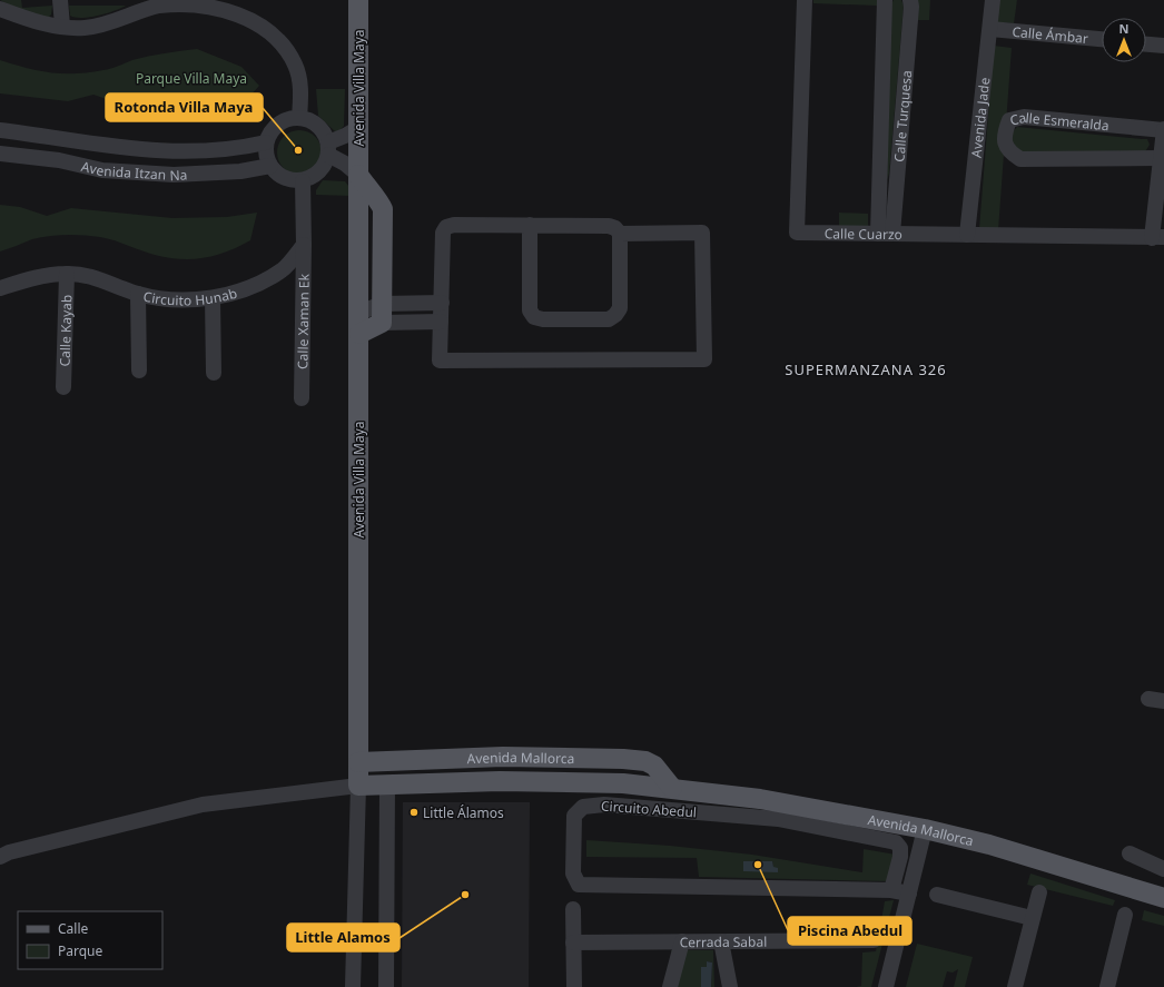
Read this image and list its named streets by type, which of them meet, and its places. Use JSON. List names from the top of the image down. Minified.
{"streets":{"main road":["Avenida Villa Maya","Avenida Mallorca"],"street":["Calle Ámbar","Calle Turquesa","Avenida Jade","Calle Esmeralda","Avenida Itzan Na","Calle Cuarzo","Circuito Hunab","Calle Xaman Ek","Calle Kayab","Circuito Abedul","Cerrada Sabal"]},"crossings":[["Calle Ámbar","Avenida Jade"],["Avenida Villa Maya","Avenida Mallorca"],["Calle Turquesa","Calle Cuarzo"],["Avenida Jade","Calle Cuarzo"],["Circuito Hunab","Calle Xaman Ek"],["Circuito Hunab","Calle Kayab"]],"districts":["SUPERMANZANA 326"],"parks":["Parque Villa Maya"],"places":["Rotonda Villa Maya","Little Álamos","Piscina Abedul","Little Alamos"],"legend":["Calle","Parque"],"north":"top"}
